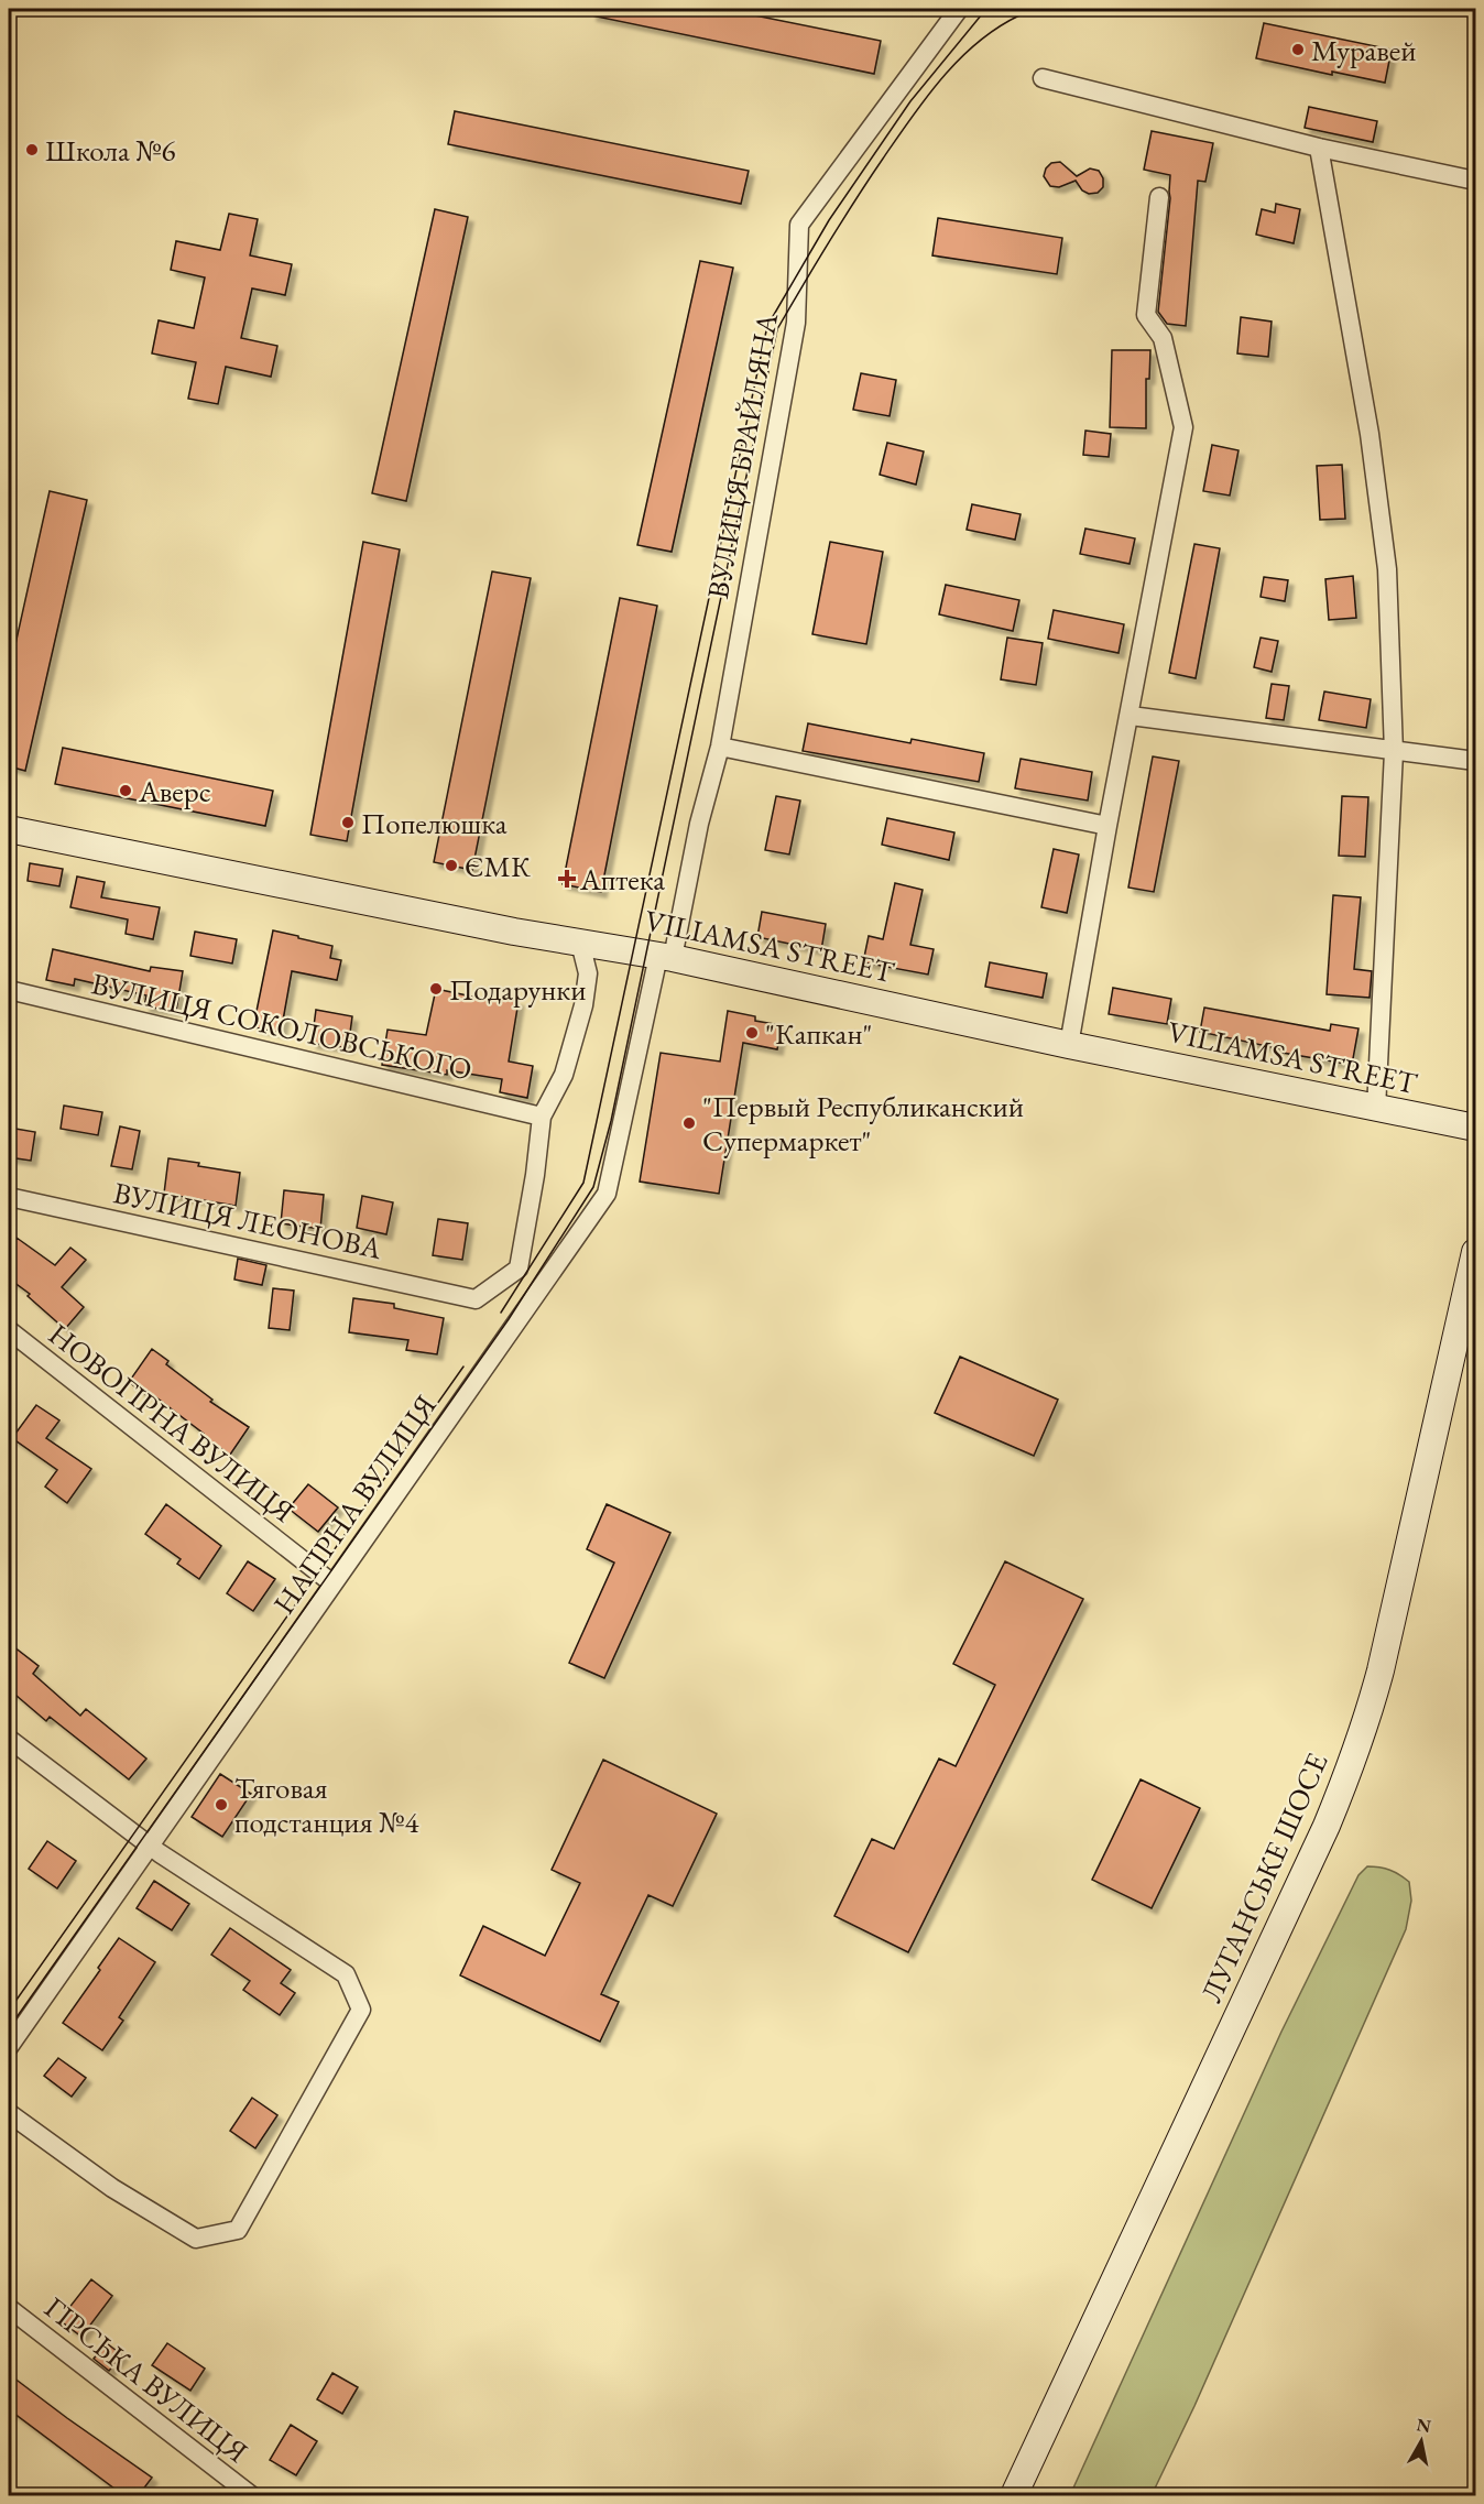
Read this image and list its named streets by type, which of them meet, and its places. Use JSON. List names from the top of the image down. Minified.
{"streets":{"street":["ВУЛИЦЯ БРАЙЛЯНА","VILIAMSA STREET","ВУЛИЦЯ СОКОЛОВСЬКОГО","ВУЛИЦЯ ЛЕОНОВА","НОВОГІРНА ВУЛИЦЯ","НАГІРНА ВУЛИЦЯ","ЛУГАНСЬКЕ ШОСЕ","ГІРСЬКА ВУЛИЦЯ"]},"crossings":[["ВУЛИЦЯ БРАЙЛЯНА","VILIAMSA STREET"],["ВУЛИЦЯ БРАЙЛЯНА","НАГІРНА ВУЛИЦЯ"],["VILIAMSA STREET","НАГІРНА ВУЛИЦЯ"],["ВУЛИЦЯ СОКОЛОВСЬКОГО","ВУЛИЦЯ ЛЕОНОВА"],["НОВОГІРНА ВУЛИЦЯ","НАГІРНА ВУЛИЦЯ"]],"places":{"other":["Муравей","Школа №6","Аверс","Попелюшка","ЄМК","Подарунки","\"Капкан\"","\"Первый Республиканский Супермаркет\"","Тяговая подстанция №4"],"health":["Аптека"]},"north":"top"}
